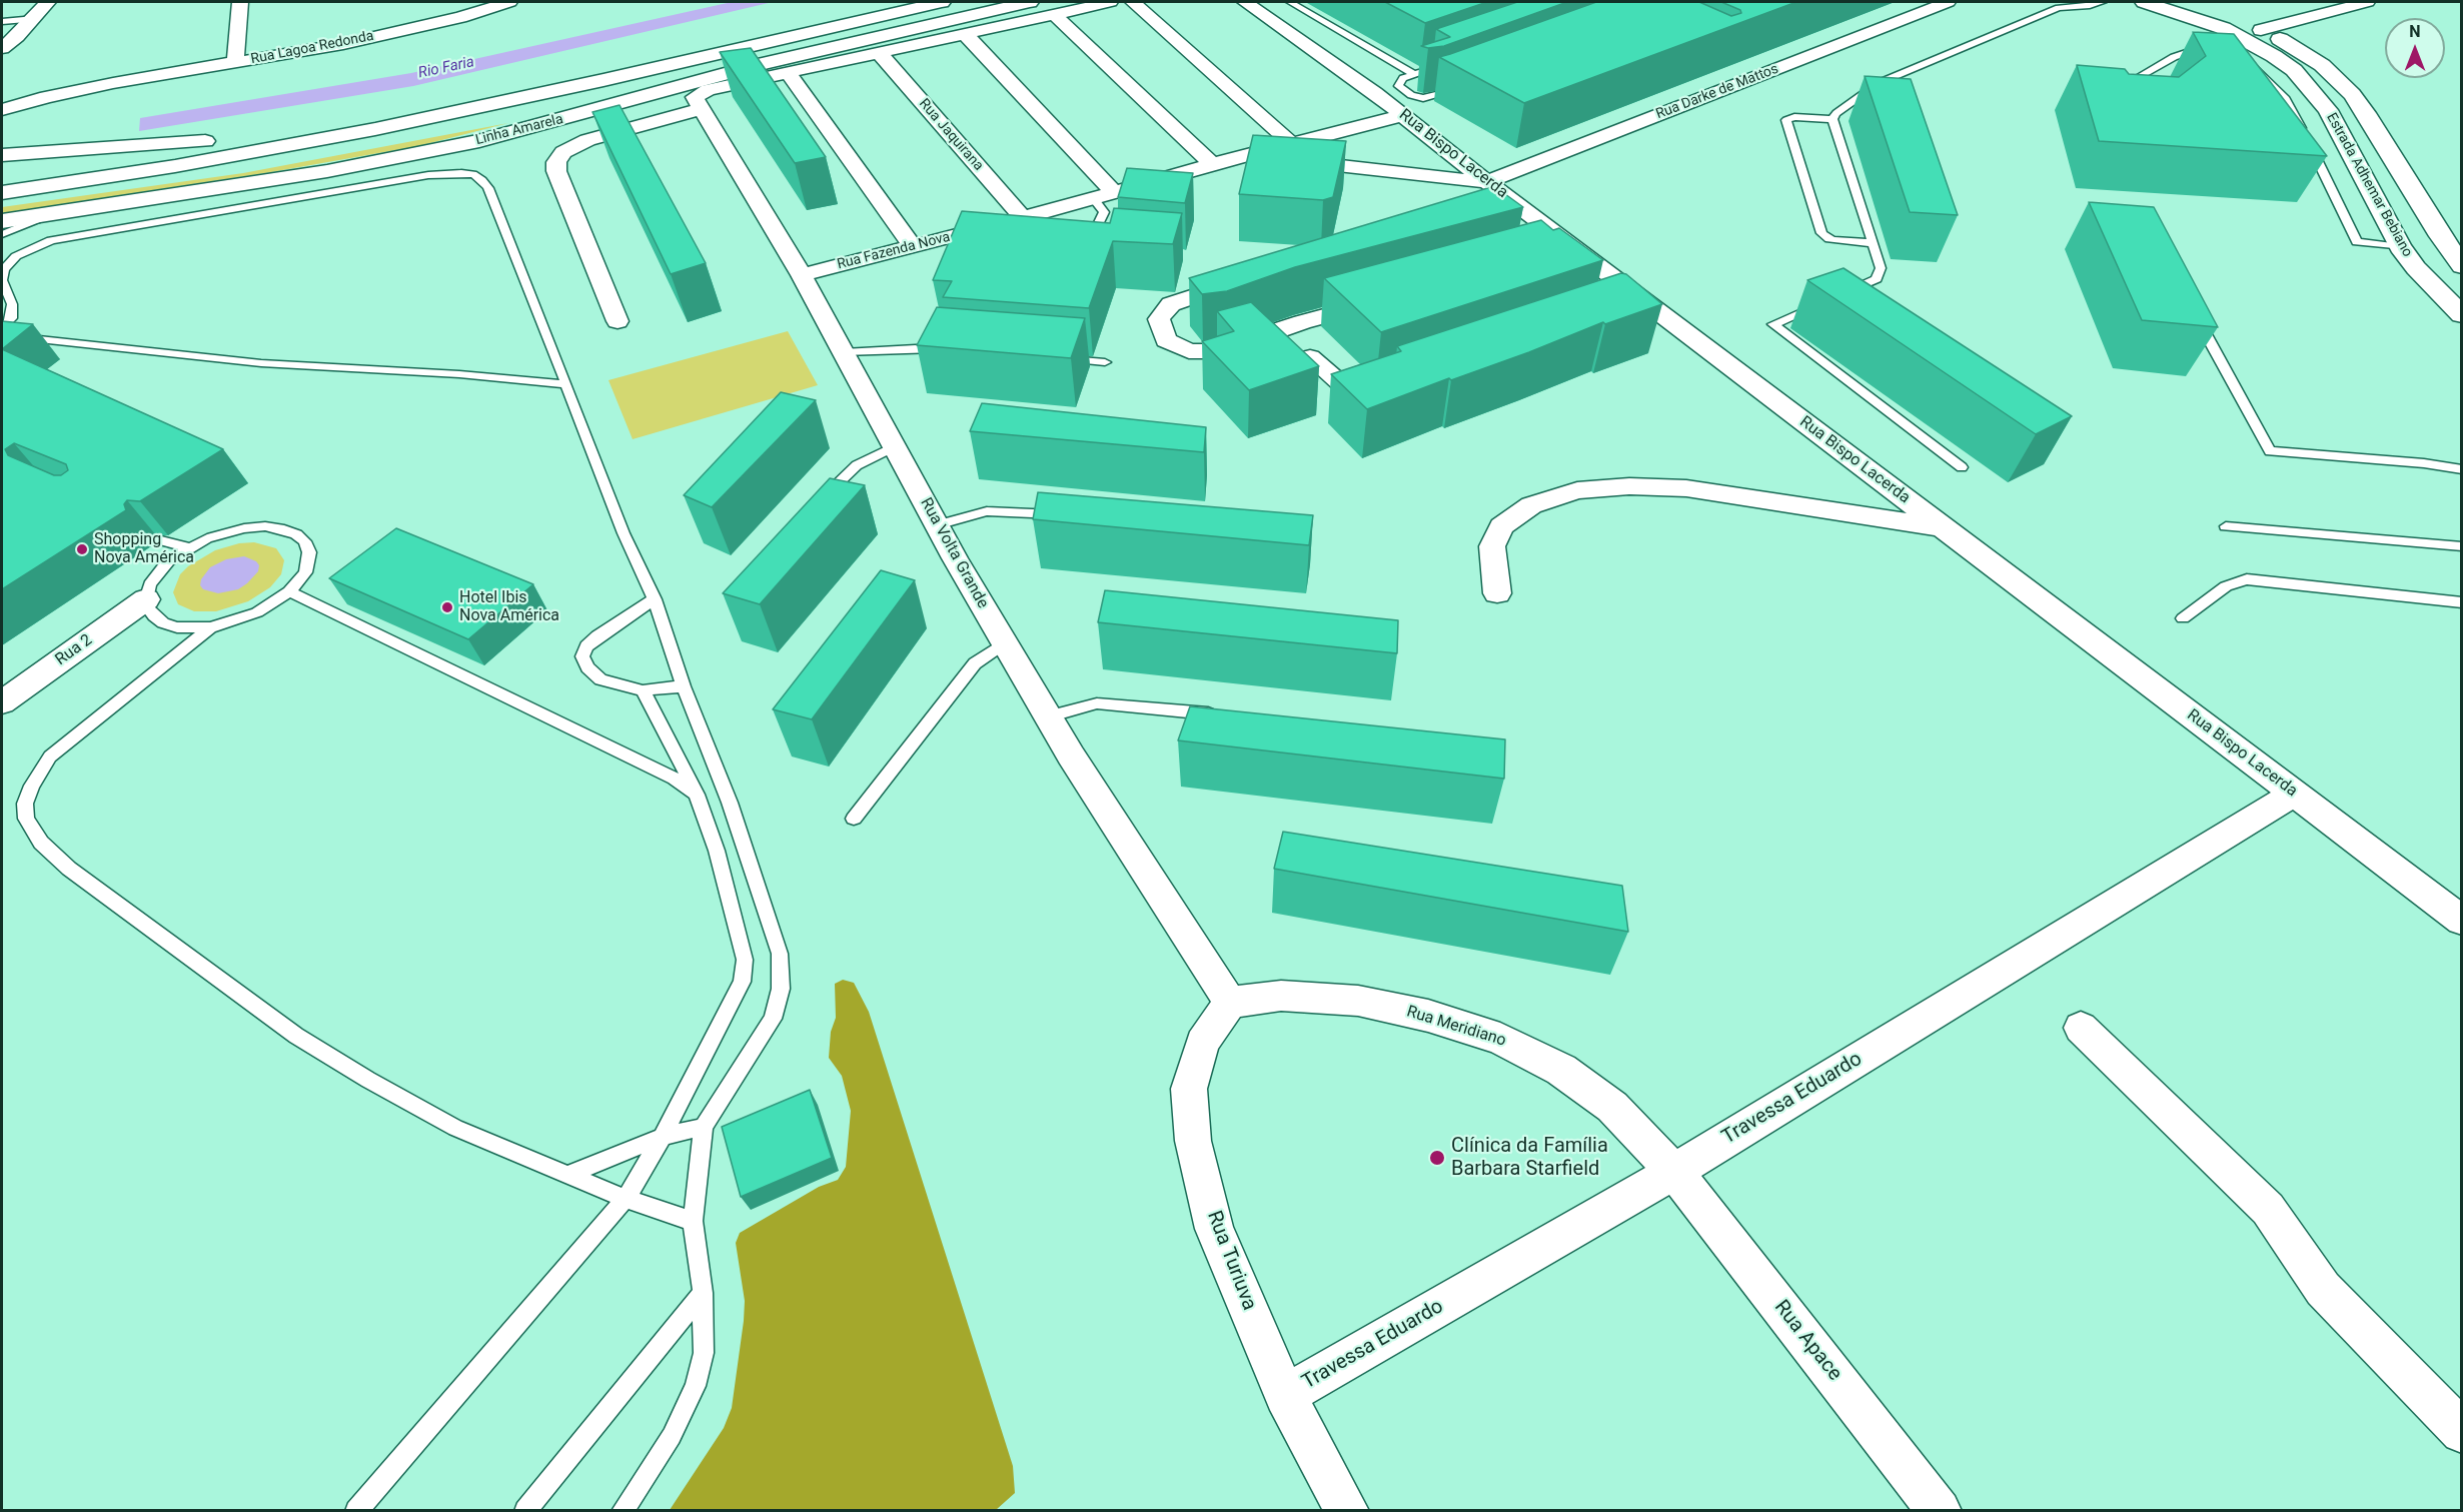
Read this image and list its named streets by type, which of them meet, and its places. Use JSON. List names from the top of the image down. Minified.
{"streets":{"main road":["Linha Amarela","Estrada Adhemar Bebiano"],"street":["Rua Lagoa Redonda","Rua Darke de Mattos","Rua Jaquirana","Rua Bispo Lacerda","Rua Fazenda Nova","Rua Volta Grande","Rua 2","Rua Meridiano","Travessa Eduardo","Rua Turiuva","Rua Apace"]},"crossings":[["Rua Darke de Mattos","Rua Bispo Lacerda"],["Rua Jaquirana","Rua Fazenda Nova"],["Rua Bispo Lacerda","Rua Fazenda Nova"],["Rua Bispo Lacerda","Travessa Eduardo"],["Rua Fazenda Nova","Rua Volta Grande"],["Rua Volta Grande","Rua Meridiano"],["Rua Volta Grande","Rua Turiuva"],["Rua Meridiano","Travessa Eduardo"],["Rua Meridiano","Rua Turiuva"],["Rua Meridiano","Rua Apace"],["Travessa Eduardo","Rua Turiuva"],["Travessa Eduardo","Rua Apace"]],"water":["Rio Faria"],"places":["Shopping Nova América","Hotel Ibis Nova América","Clínica da Família Barbara Starfield"],"north":"top"}
